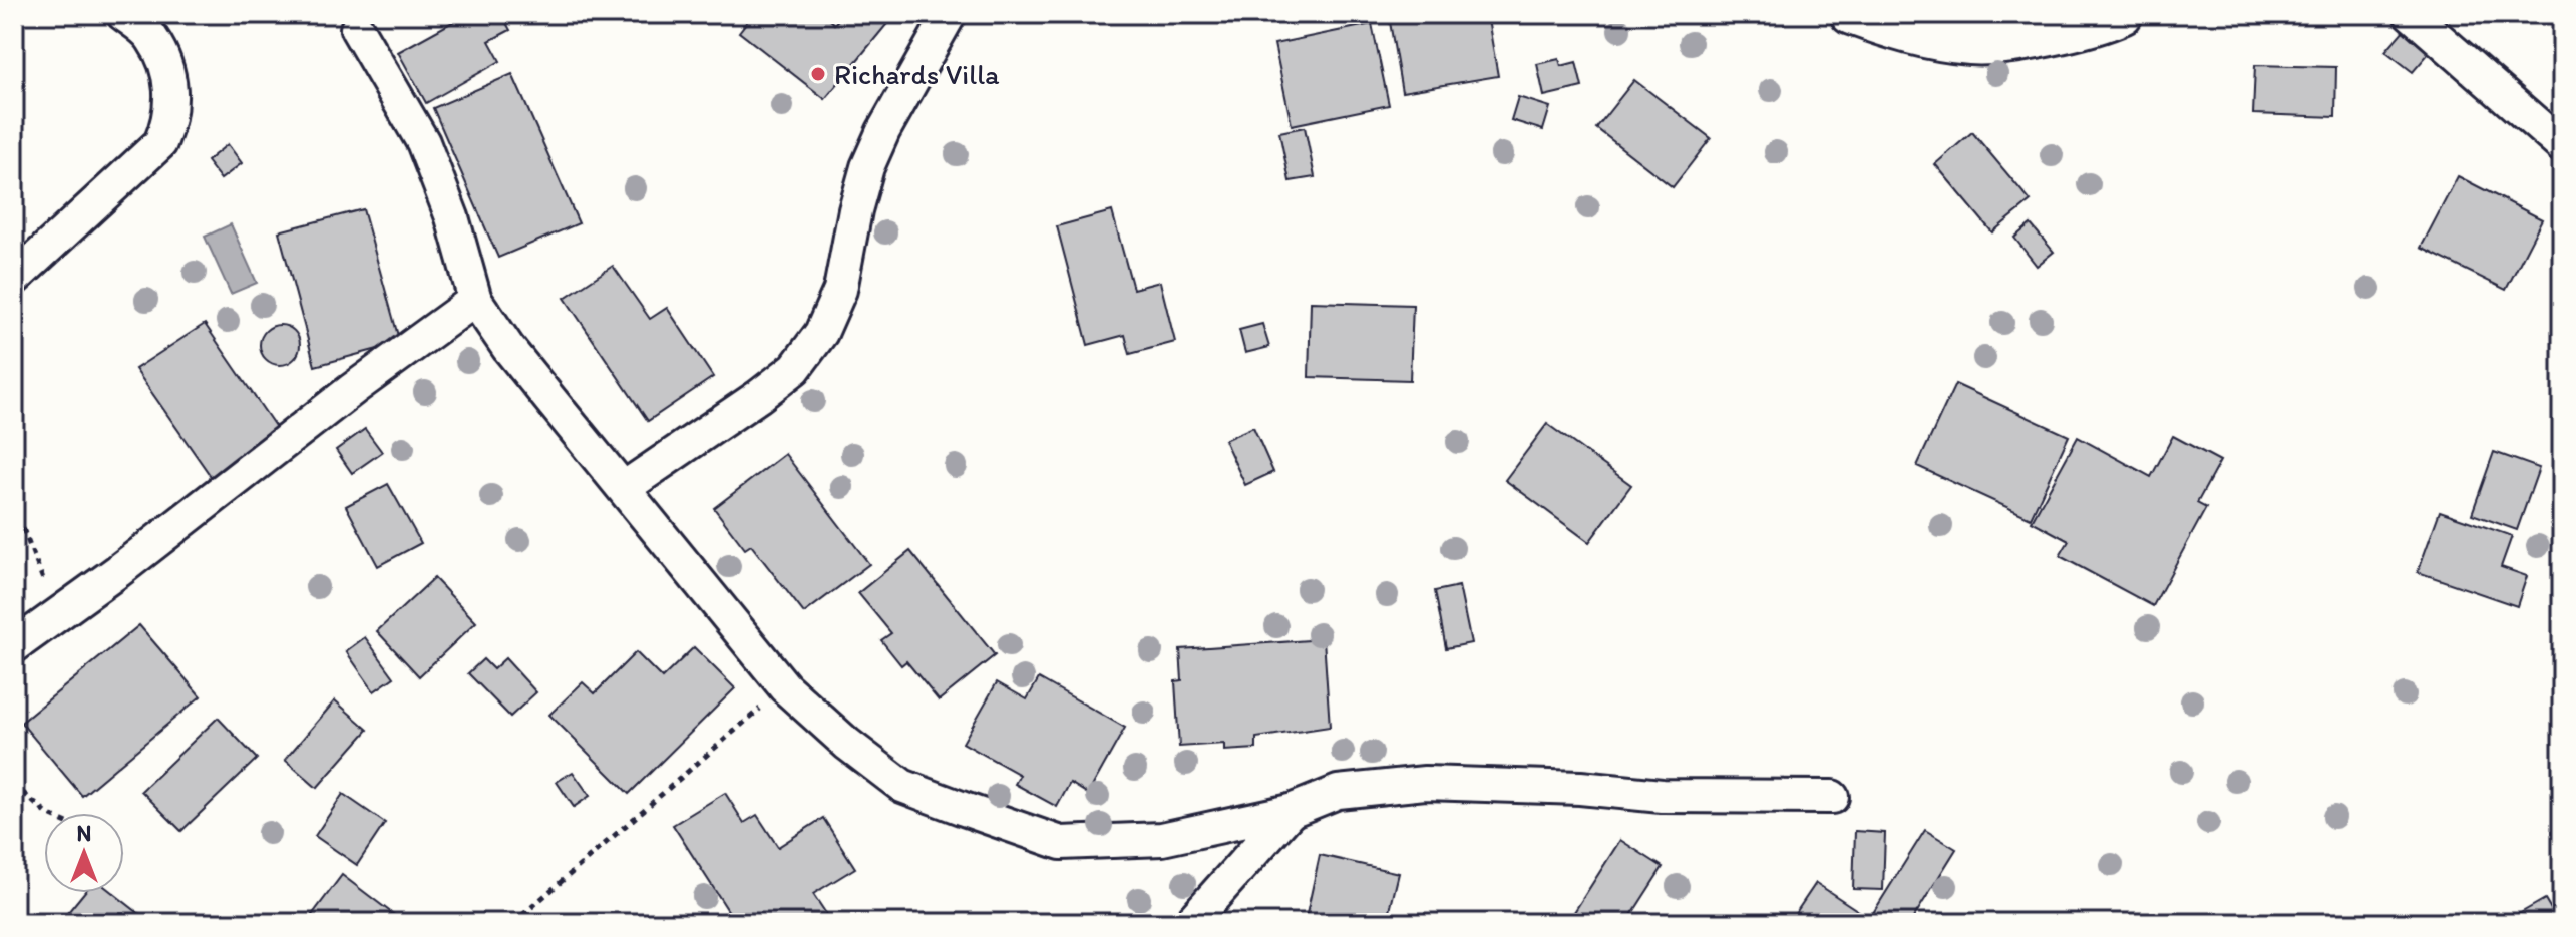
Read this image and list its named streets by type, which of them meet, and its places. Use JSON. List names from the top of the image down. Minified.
{"places":["Richards Villa"],"north":"top"}
